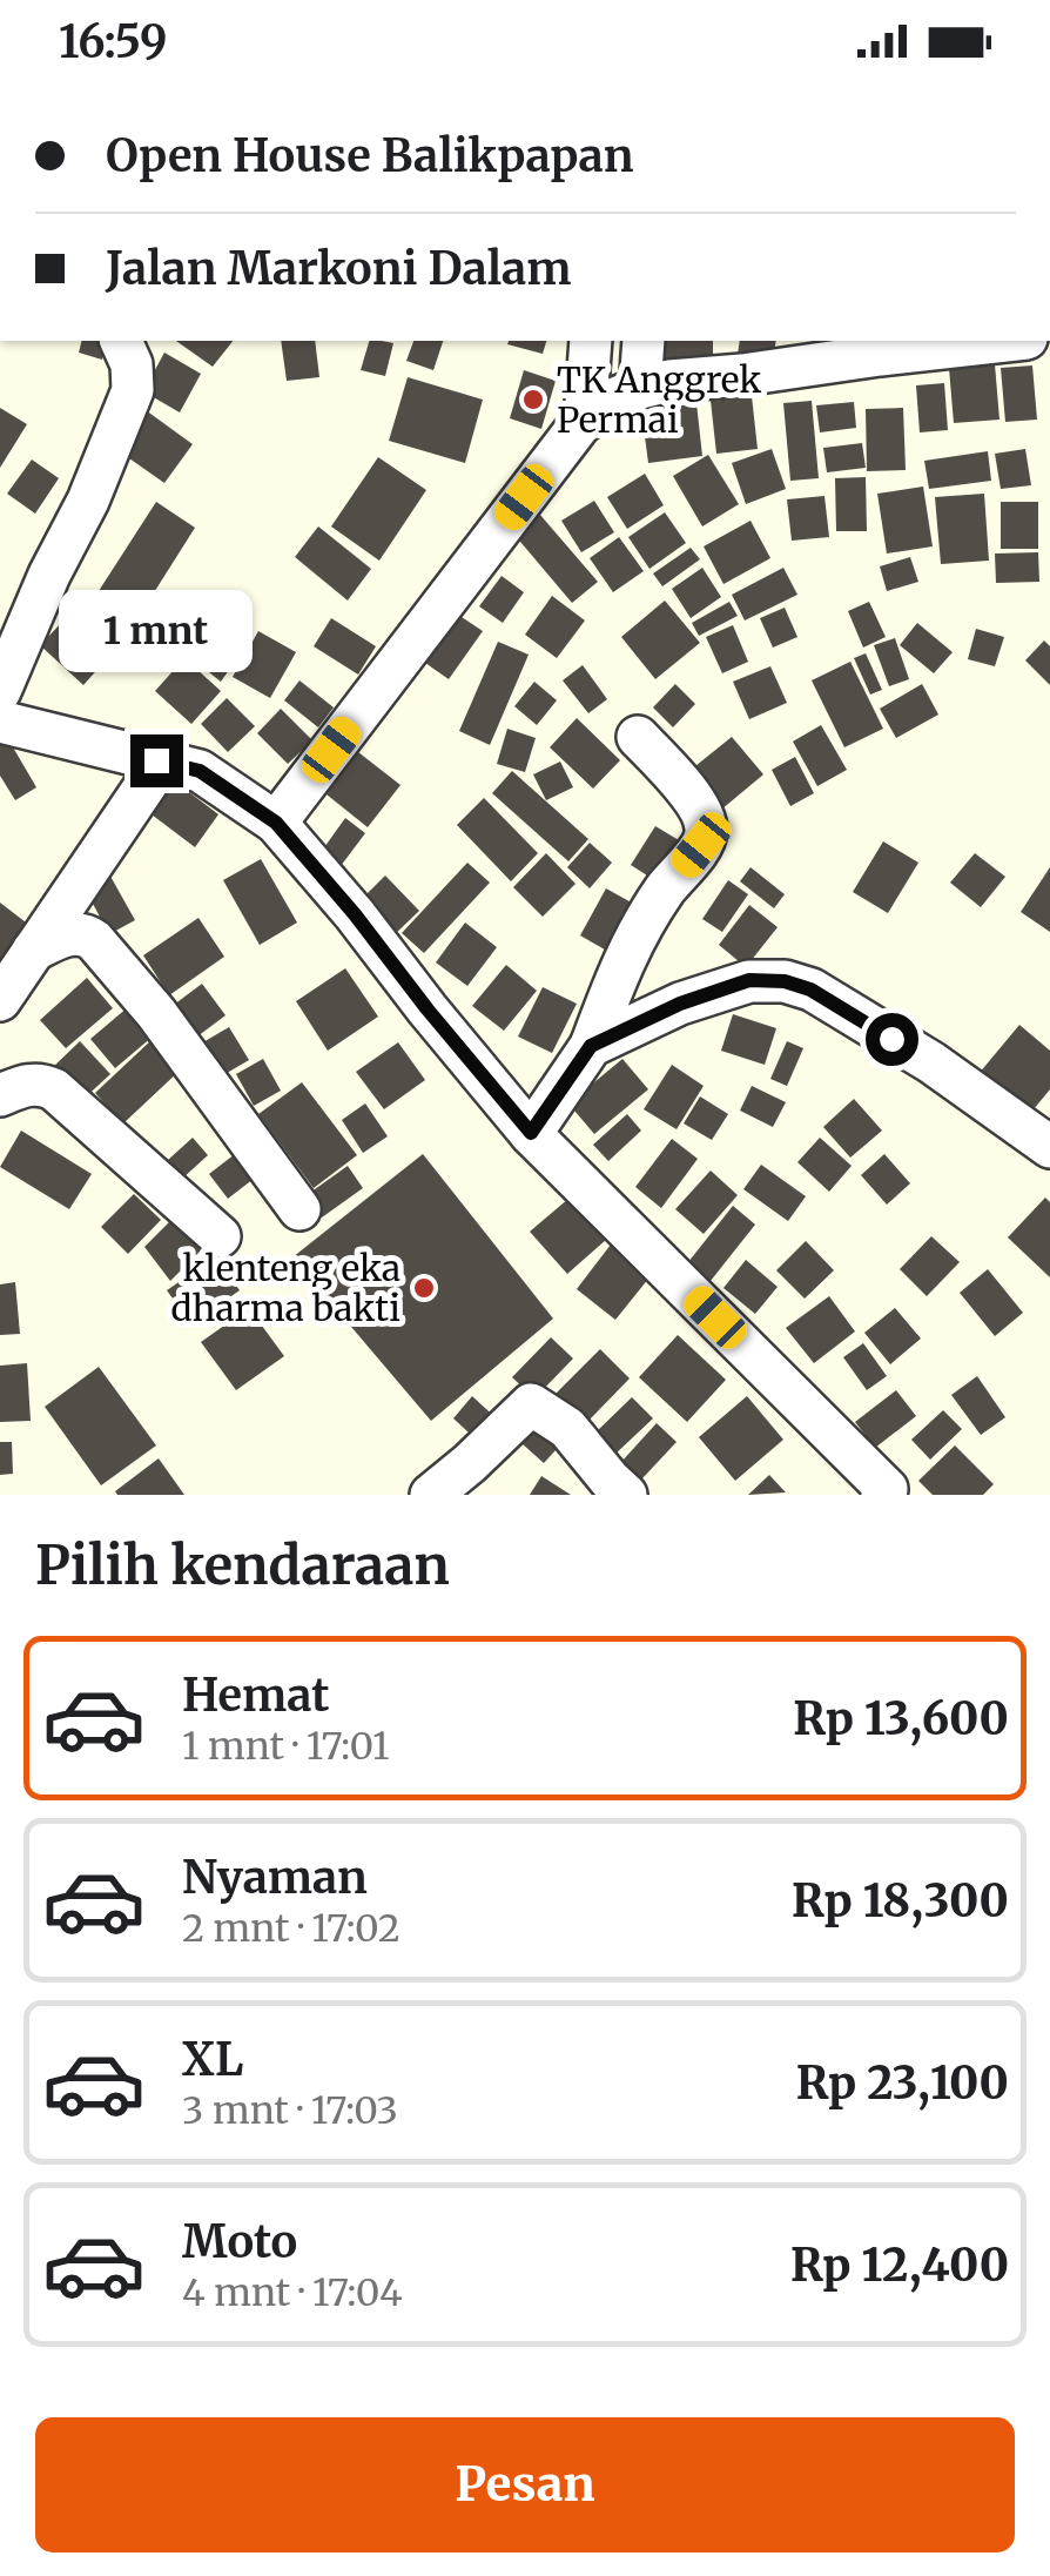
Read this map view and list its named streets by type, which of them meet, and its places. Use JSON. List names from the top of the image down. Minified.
{"places":["TK Anggrek Permai","klenteng eka dharma bakti"],"page":{"status":"16:59","banner":["Open House Balikpapan","Jalan Markoni Dalam"],"bubble":"1 mnt","heading":"Pilih kendaraan","list":[{"name":"Hemat","note":"1 mnt · 17:01","value":"Rp 13,600"},{"name":"Nyaman","note":"2 mnt · 17:02","value":"Rp 18,300"},{"name":"XL","note":"3 mnt · 17:03","value":"Rp 23,100"},{"name":"Moto","note":"4 mnt · 17:04","value":"Rp 12,400"}],"buttons":"Pesan"}}
